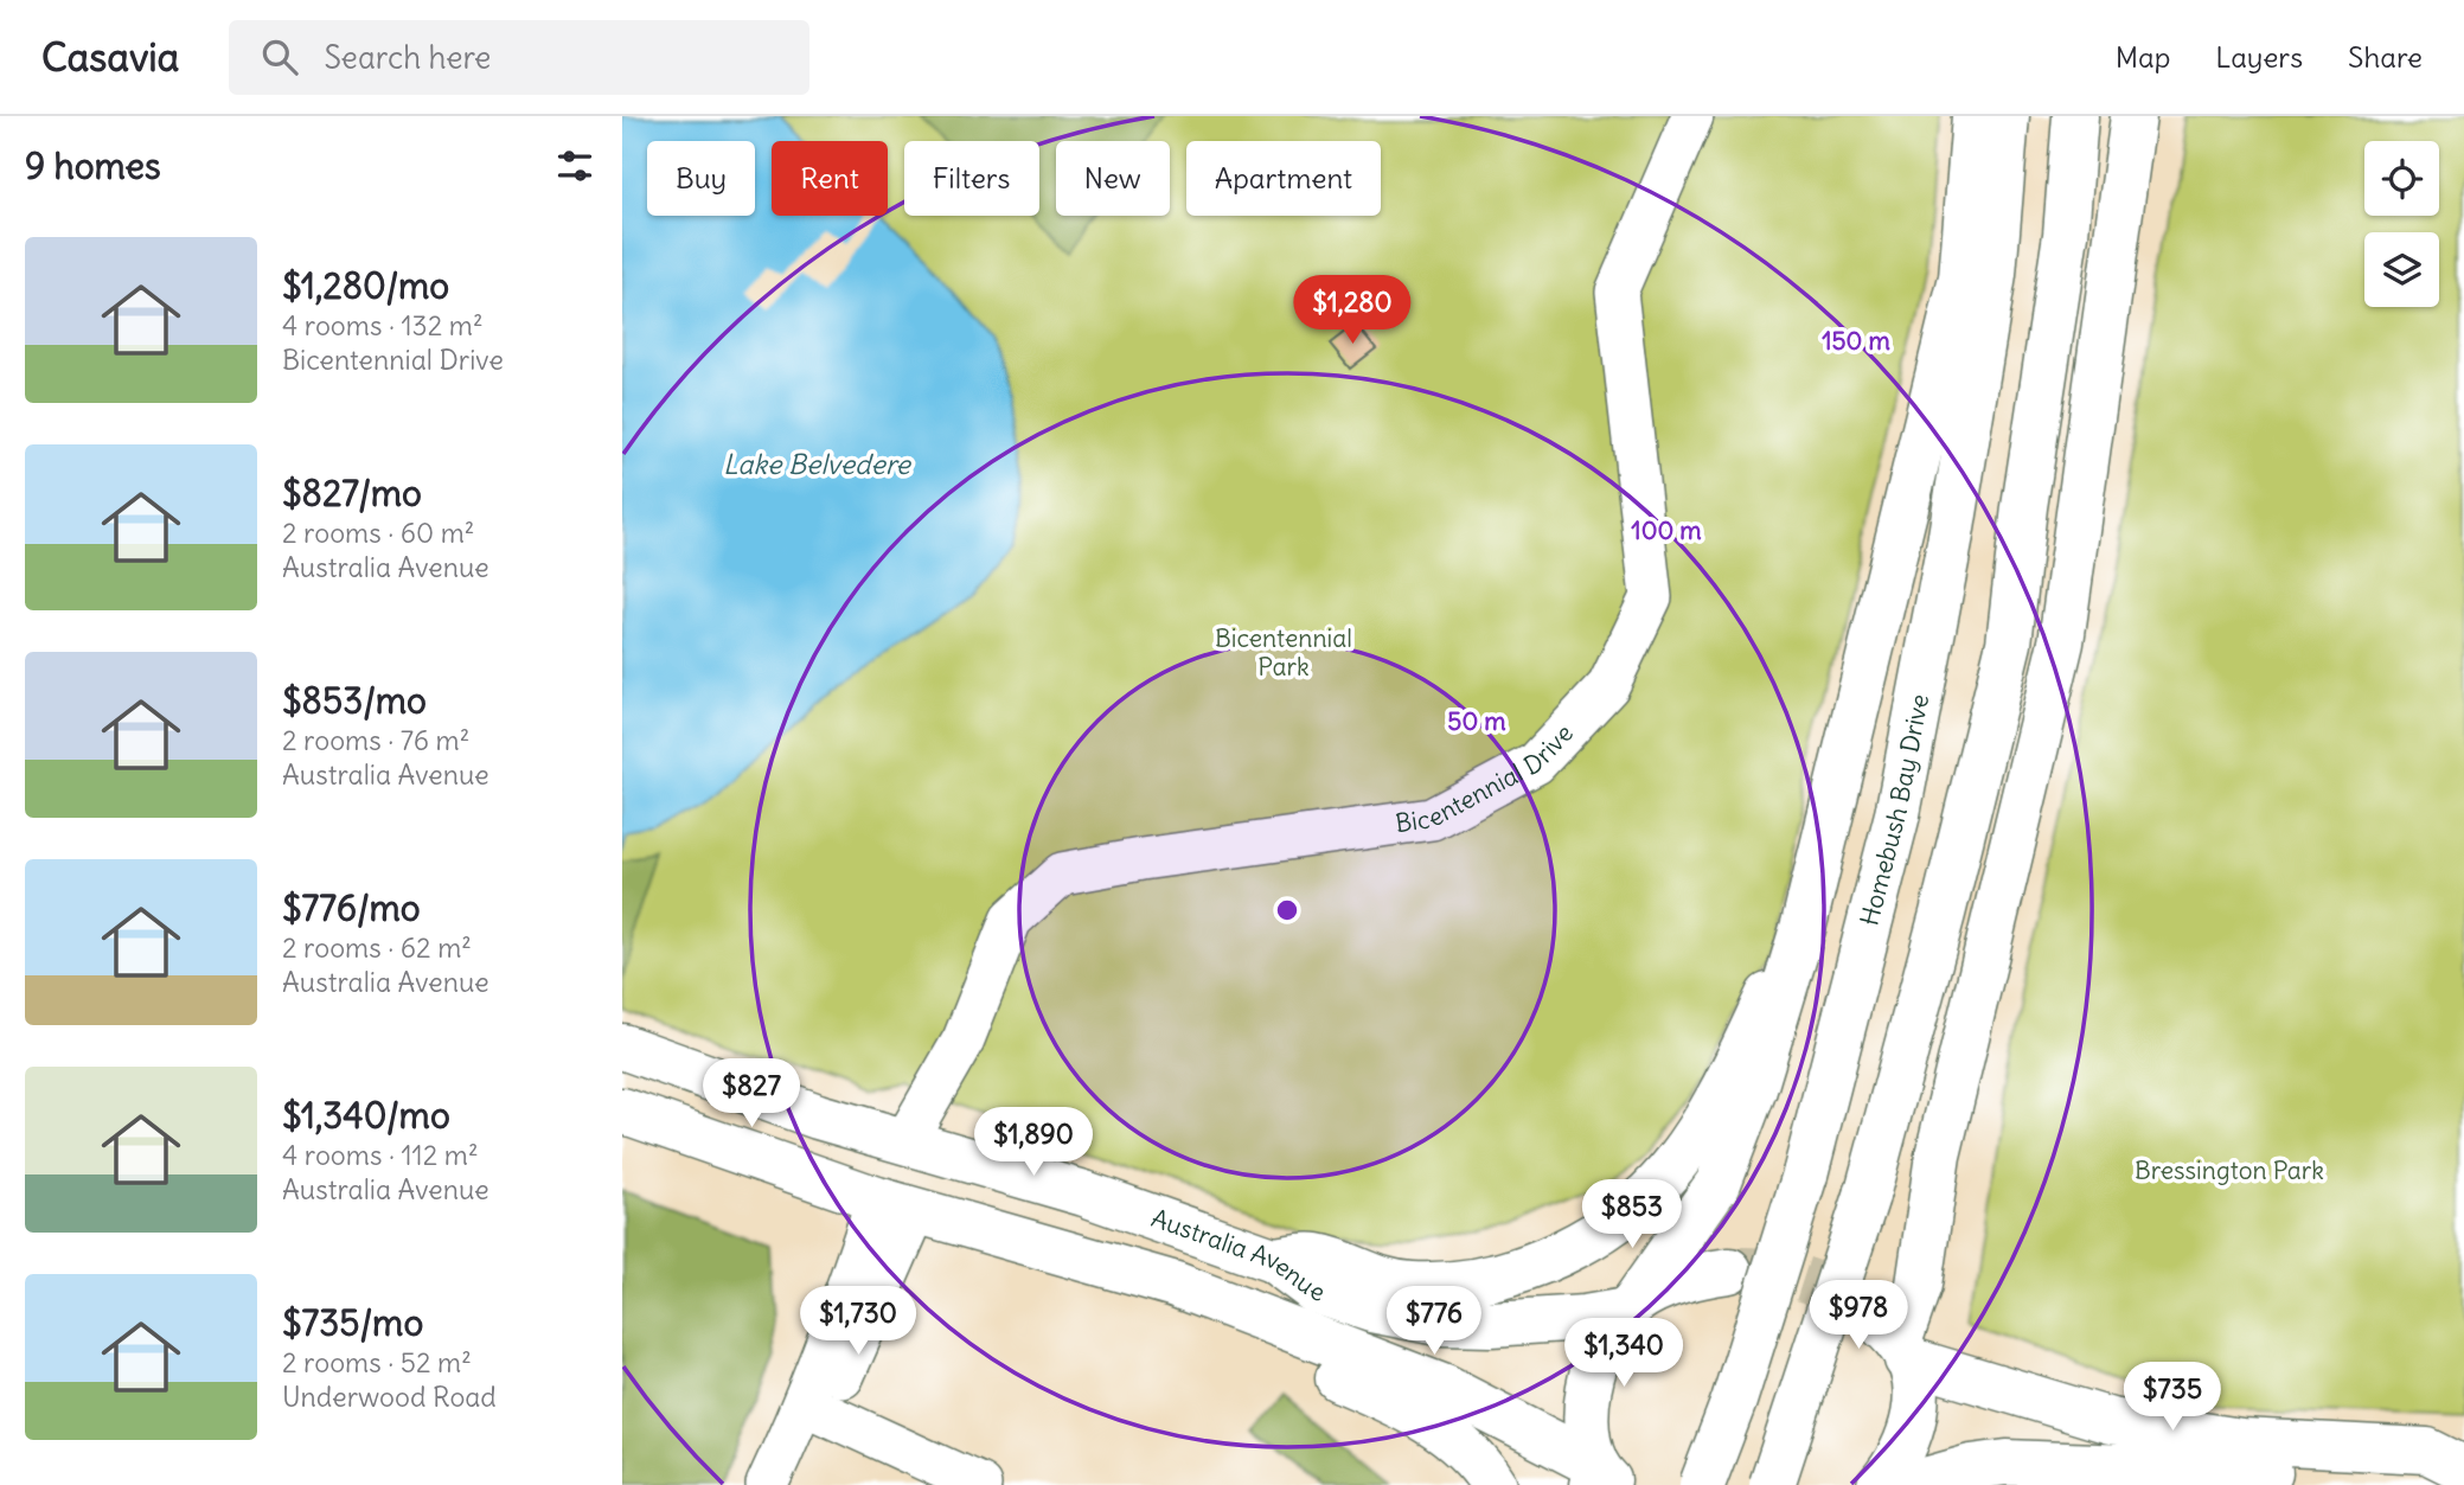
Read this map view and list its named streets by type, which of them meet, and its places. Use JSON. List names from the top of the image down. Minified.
{"streets":{"main road":["Homebush Bay Drive","Australia Avenue"],"street":["Bicentennial Drive"]},"crossings":[["Bicentennial Drive","Australia Avenue"]],"water":["Lake Belvedere"],"parks":["Bicentennial Park","Bressington Park"],"page":{"header":"Casavia","search":"Search here","nav":["Map","Layers","Share"],"heading":"9 homes","chip":["Buy","Rent","Filters","New","Apartment"],"list":[{"name":"$1,280/mo","note":"4 rooms · 132 m² · Bicentennial Drive"},{"name":"$827/mo","note":"2 rooms · 60 m² · Australia Avenue"},{"name":"$853/mo","note":"2 rooms · 76 m² · Australia Avenue"},{"name":"$776/mo","note":"2 rooms · 62 m² · Australia Avenue"},{"name":"$1,340/mo","note":"4 rooms · 112 m² · Australia Avenue"},{"name":"$735/mo","note":"2 rooms · 52 m² · Underwood Road"}],"price":["$1,280","$827","$1,890","$853","$978","$1,730","$776","$1,340","$735"]},"rings":["150 m","100 m","50 m"]}
